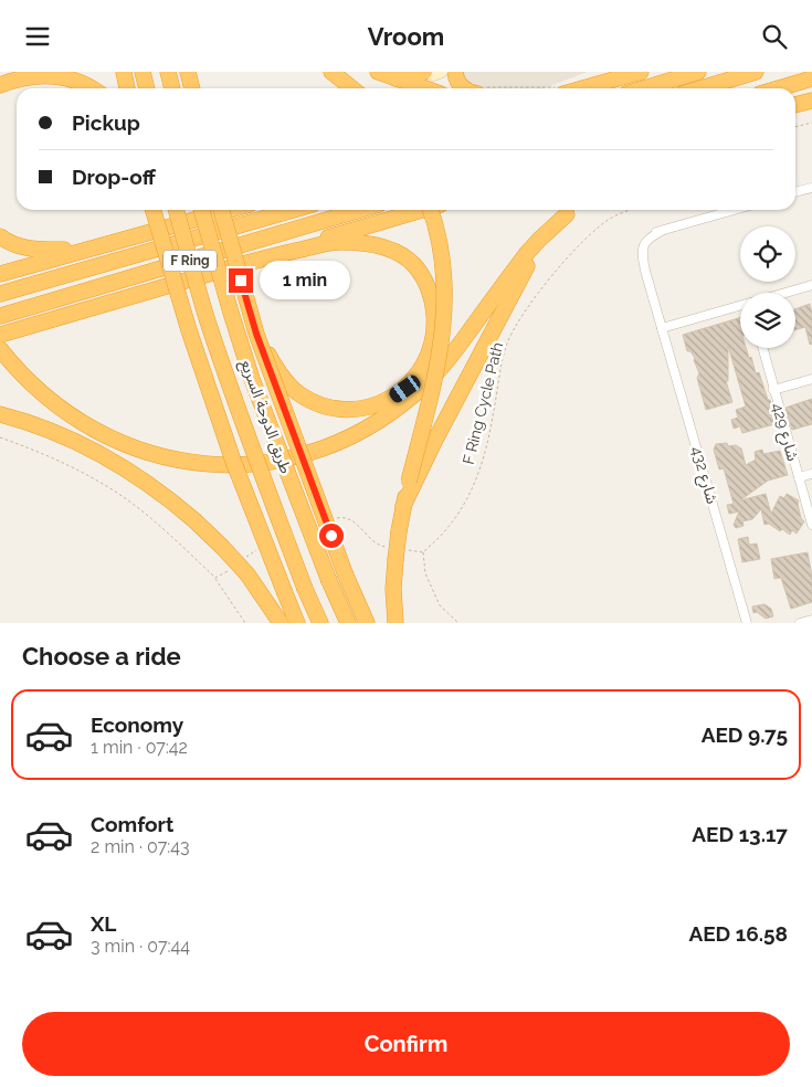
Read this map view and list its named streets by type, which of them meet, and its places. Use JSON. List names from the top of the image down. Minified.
{"streets":{"highway":["F Ring","طريق الدوحة السريع"],"street":["شارع 429","شارع 432"],"path":["F Ring Cycle Path"]},"page":{"header":"Vroom","banner":["Pickup","Drop-off"],"bubble":"1 min","heading":"Choose a ride","list":[{"name":"Economy","note":"1 min · 07:42","value":"AED 9.75"},{"name":"Comfort","note":"2 min · 07:43","value":"AED 13.17"},{"name":"XL","note":"3 min · 07:44","value":"AED 16.58"}],"buttons":"Confirm"}}
